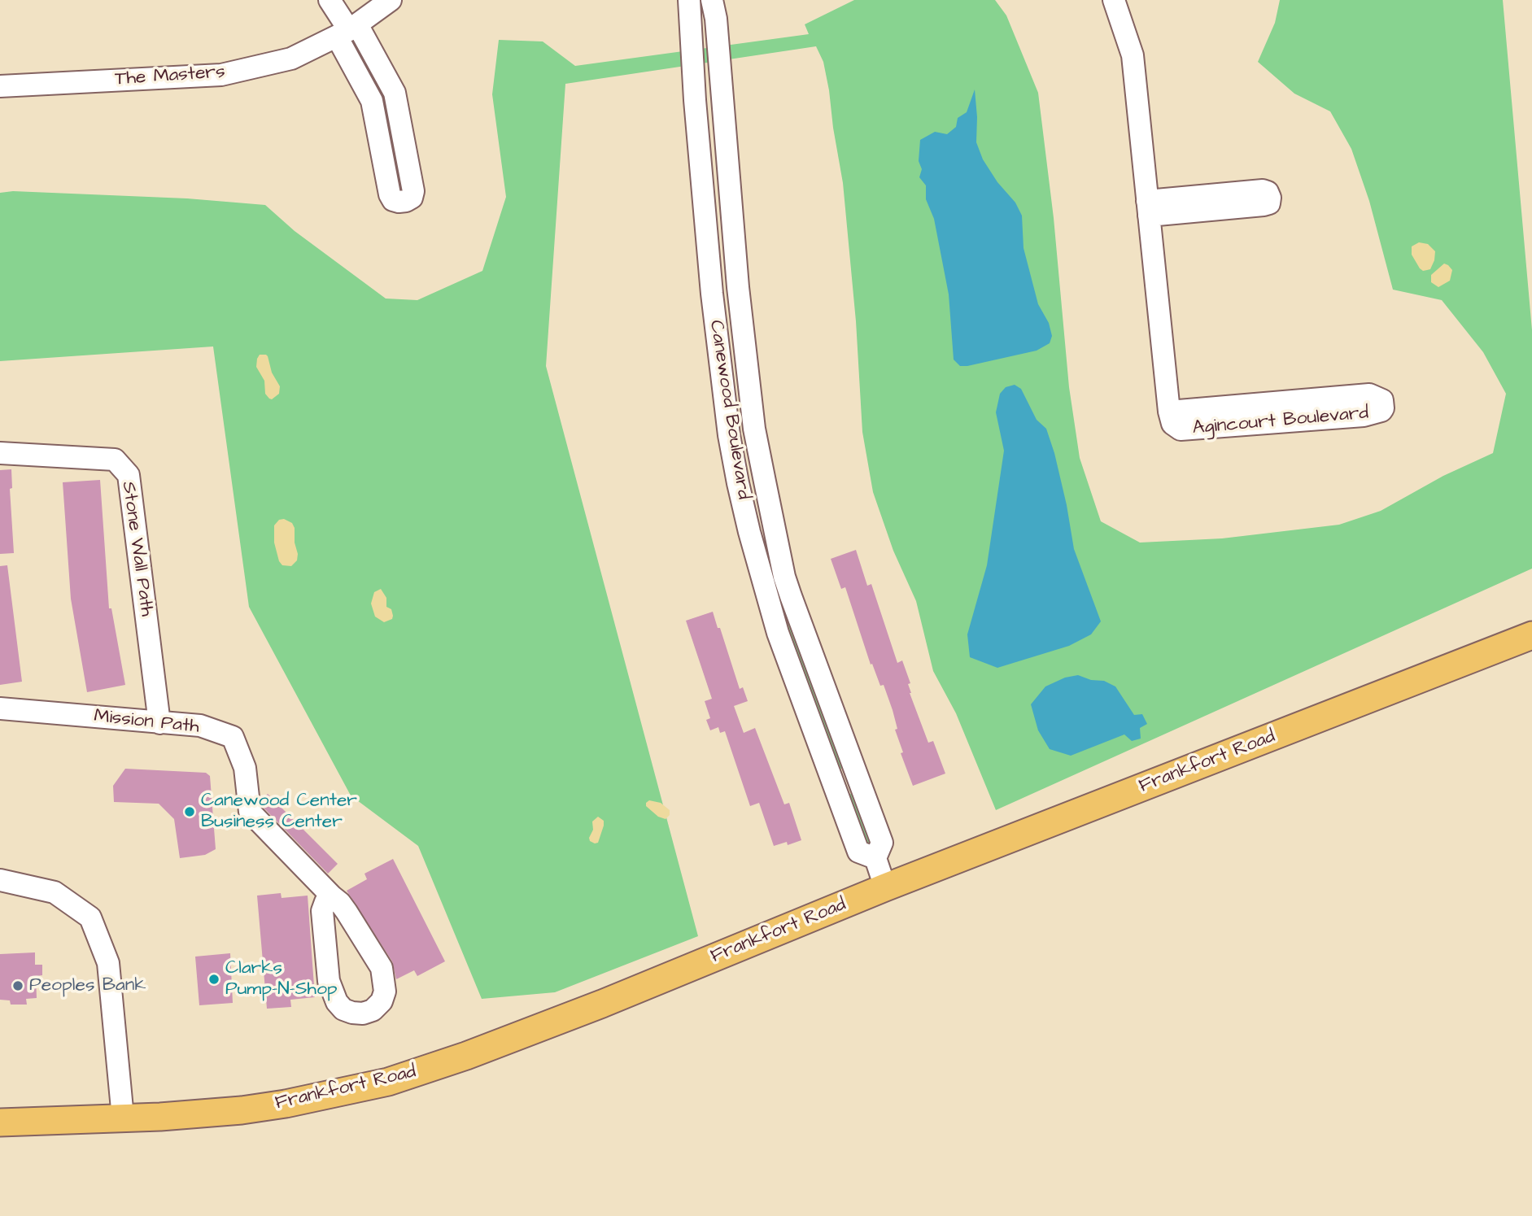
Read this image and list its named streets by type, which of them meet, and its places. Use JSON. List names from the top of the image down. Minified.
{"streets":{"main road":["Frankfort Road"],"street":["The Masters","Canewood Boulevard","Agincourt Boulevard","Stone Wall Path","Mission Path"]},"crossings":[["Canewood Boulevard","Frankfort Road"],["Stone Wall Path","Mission Path"]],"places":["Canewood Center Business Center","Clarks Pump-N-Shop","Peoples Bank"]}
